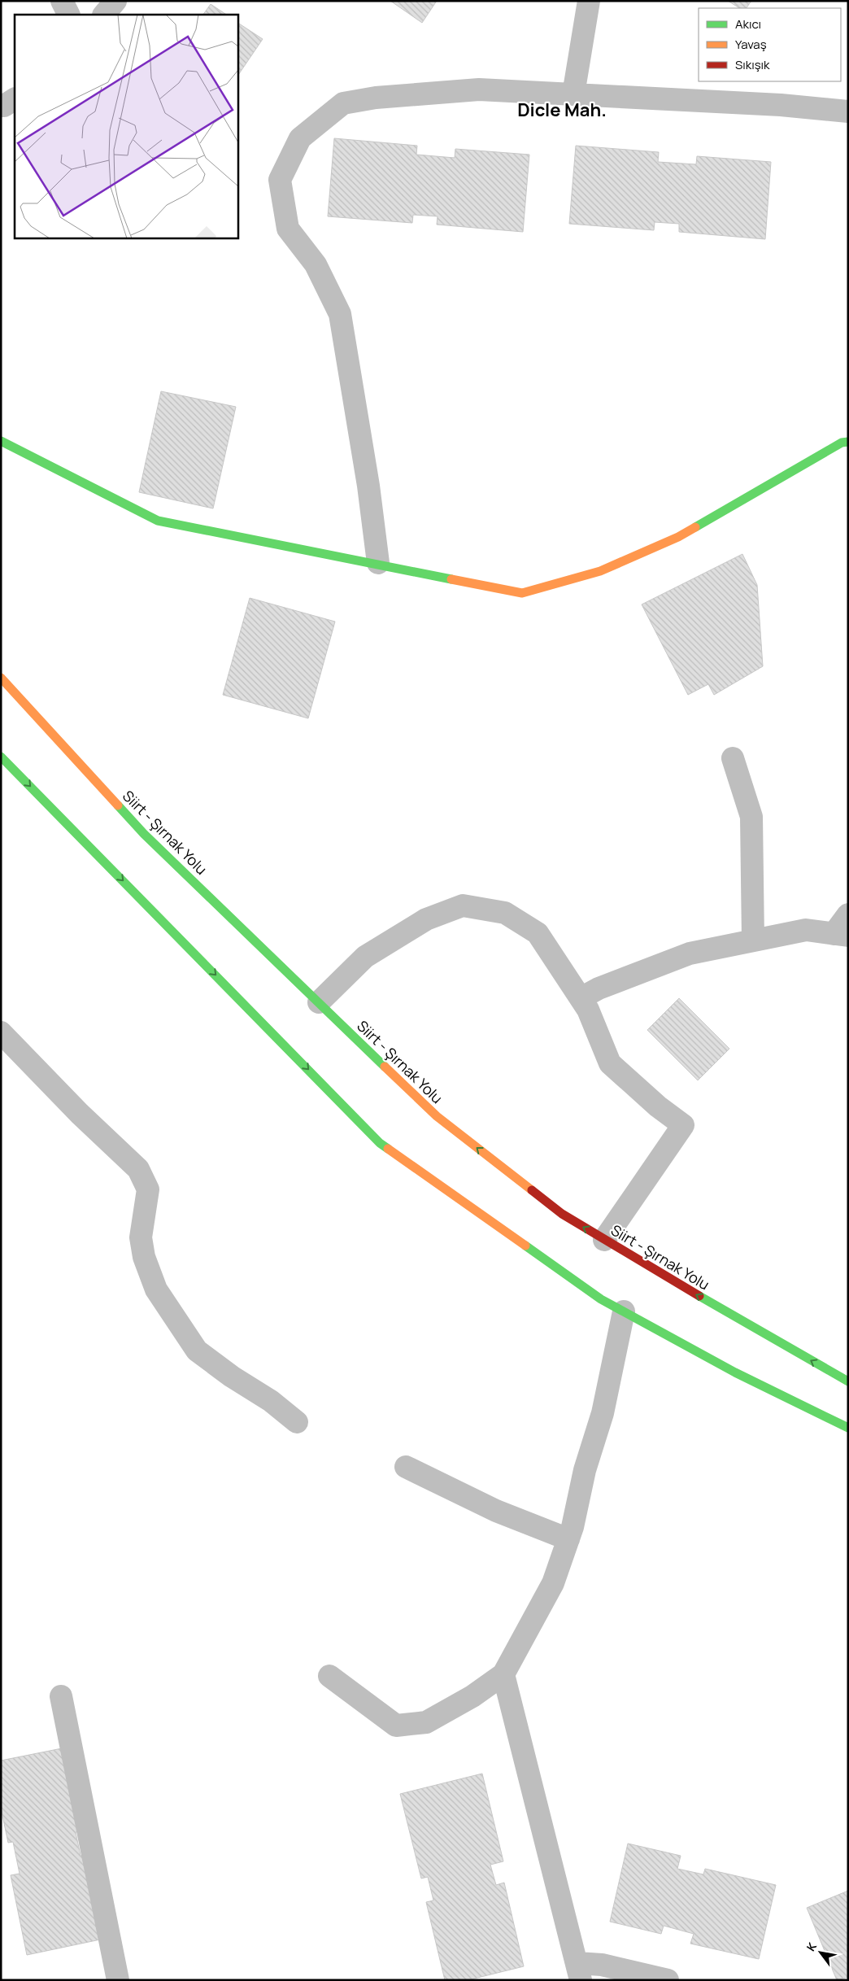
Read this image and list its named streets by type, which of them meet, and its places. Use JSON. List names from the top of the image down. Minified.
{"streets":{"street":["Siirt - Şırnak Yolu"]},"districts":["Dicle Mah."],"legend":["Akıcı","Yavaş","Sıkışık"],"north":"top left"}
